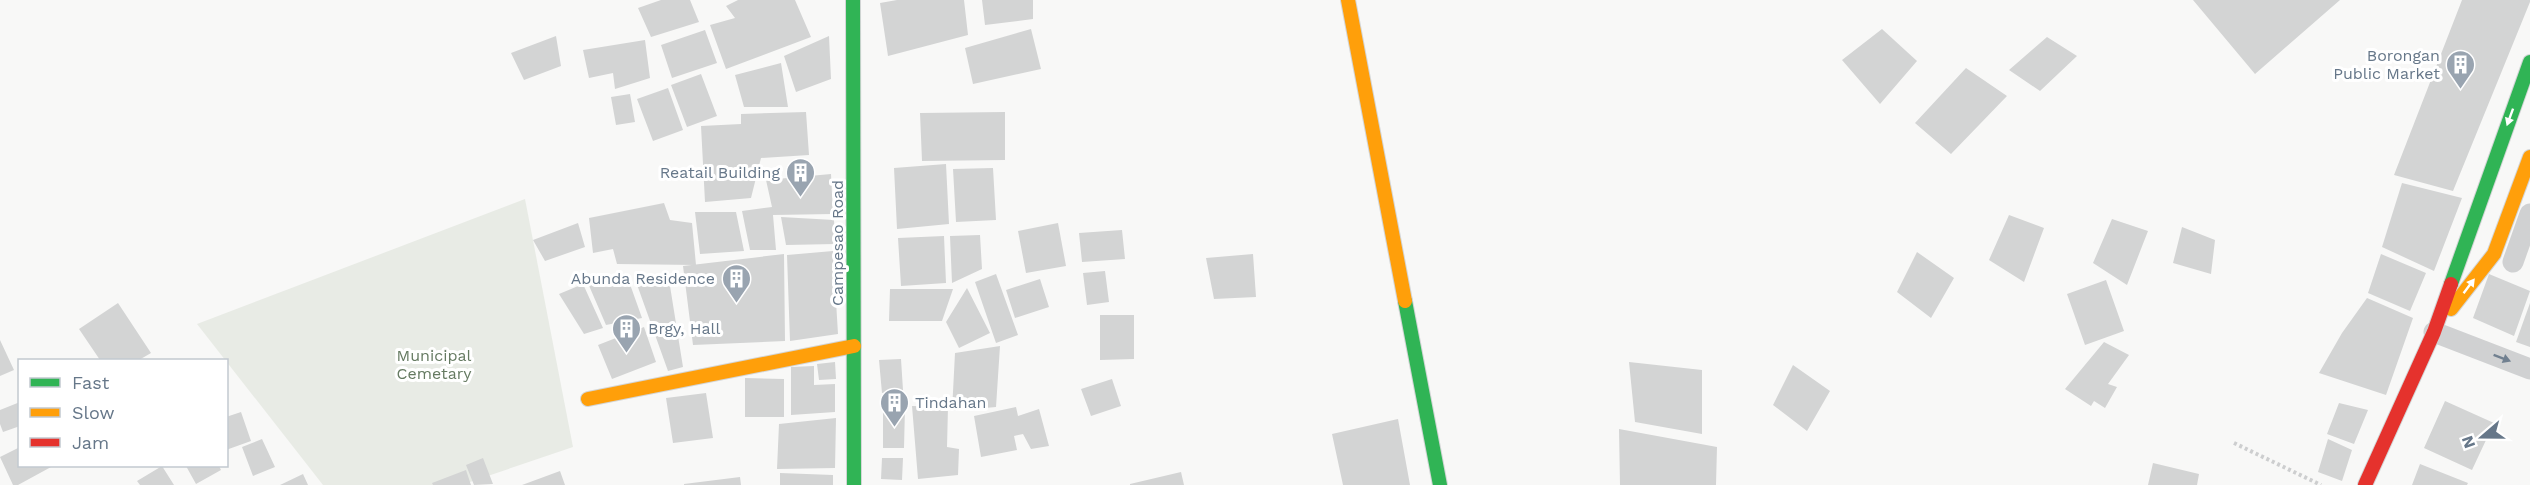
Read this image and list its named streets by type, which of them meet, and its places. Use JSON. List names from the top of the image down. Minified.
{"streets":{"street":["Campesao Road"]},"parks":["Municipal Cemetary"],"places":{"building":["Borongan Public Market","Reatail Building","Abunda Residence","Brgy, Hall","Tindahan"]},"legend":["Fast","Slow","Jam"],"north":"left"}
